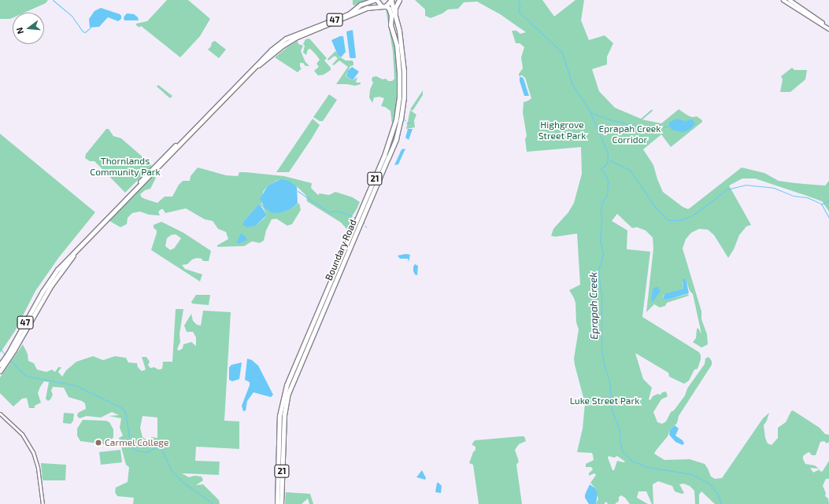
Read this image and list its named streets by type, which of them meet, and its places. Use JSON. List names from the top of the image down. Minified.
{"streets":{"highway":["47","21","Boundary Road"]},"crossings":[["21","Boundary Road"]],"water":["Eprapah Creek"],"parks":["Highgrove Street Park","Eprapah Creek Corridor","Thornlands Community Park","Luke Street Park"],"places":["Carmel College"],"north":"left"}
